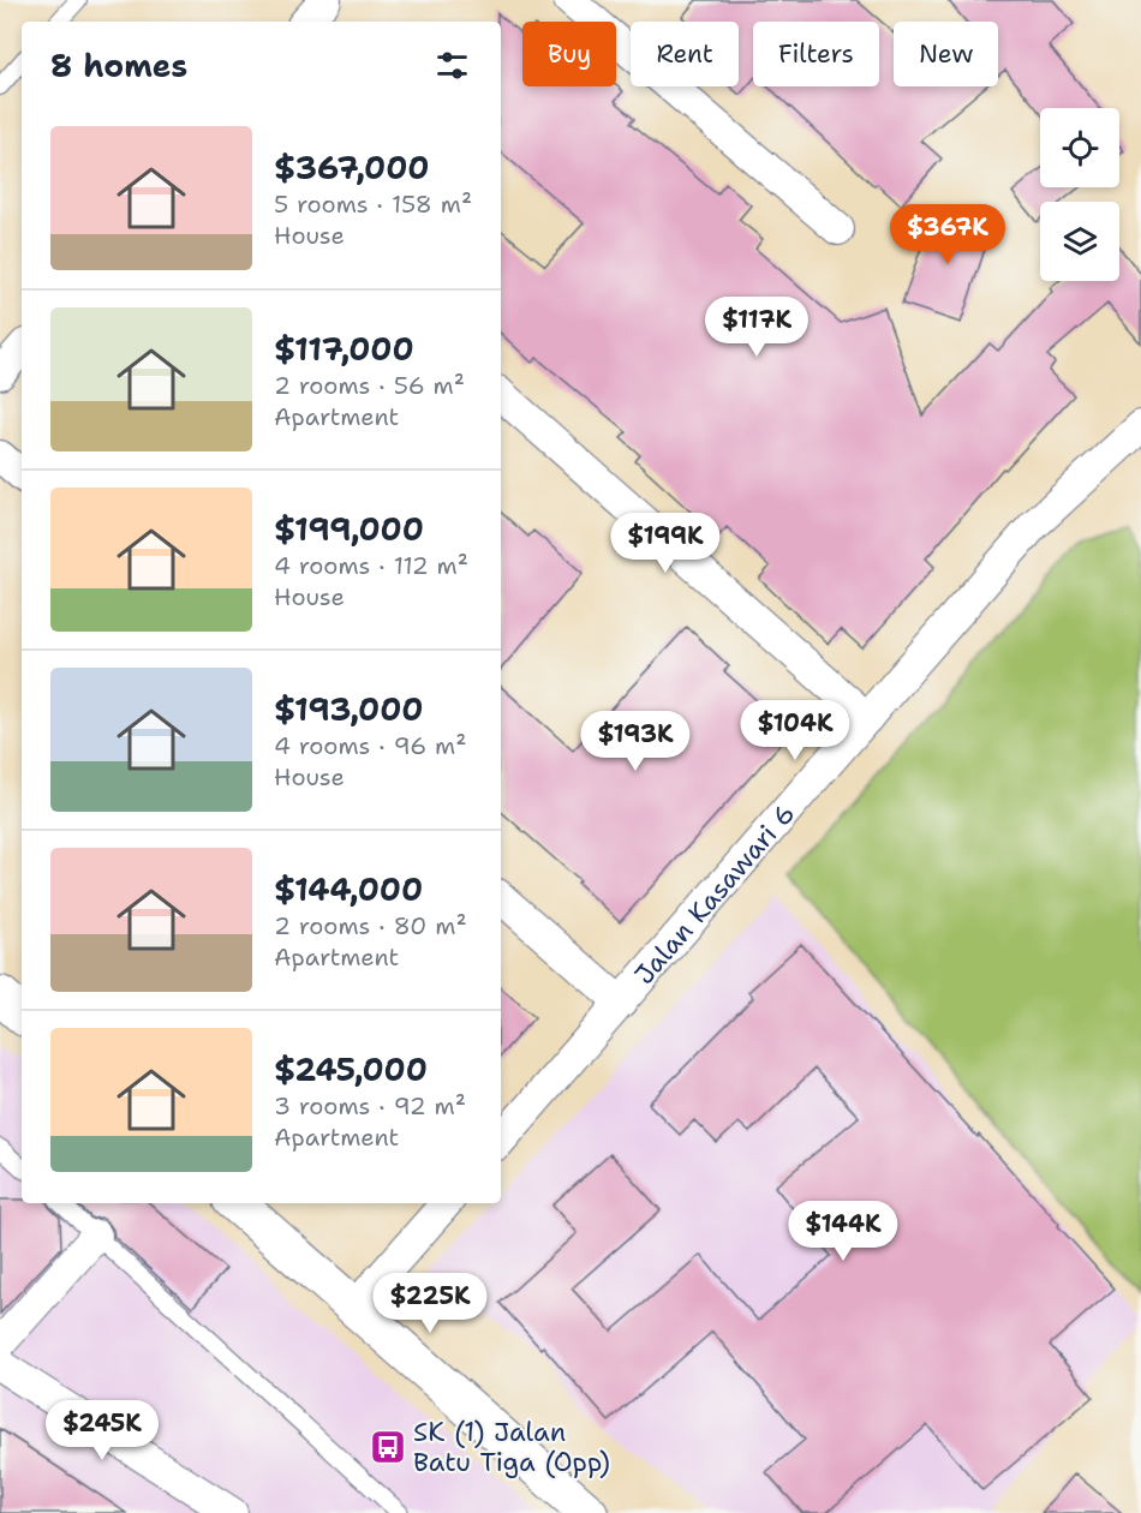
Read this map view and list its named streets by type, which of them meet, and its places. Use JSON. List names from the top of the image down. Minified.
{"streets":{"street":["Jalan Kasawari 6"]},"places":{"bus stop":["SK (1) Jalan Batu Tiga (Opp)"]},"page":{"chip":["Buy","Rent","Filters","New"],"heading":"8 homes","list":[{"name":"$367,000","note":"5 rooms · 158 m² · House"},{"name":"$117,000","note":"2 rooms · 56 m² · Apartment"},{"name":"$199,000","note":"4 rooms · 112 m² · House"},{"name":"$193,000","note":"4 rooms · 96 m² · House"},{"name":"$144,000","note":"2 rooms · 80 m² · Apartment"},{"name":"$245,000","note":"3 rooms · 92 m² · Apartment"}],"price":["$367K","$117K","$199K","$104K","$193K","$144K","$225K","$245K"]}}
